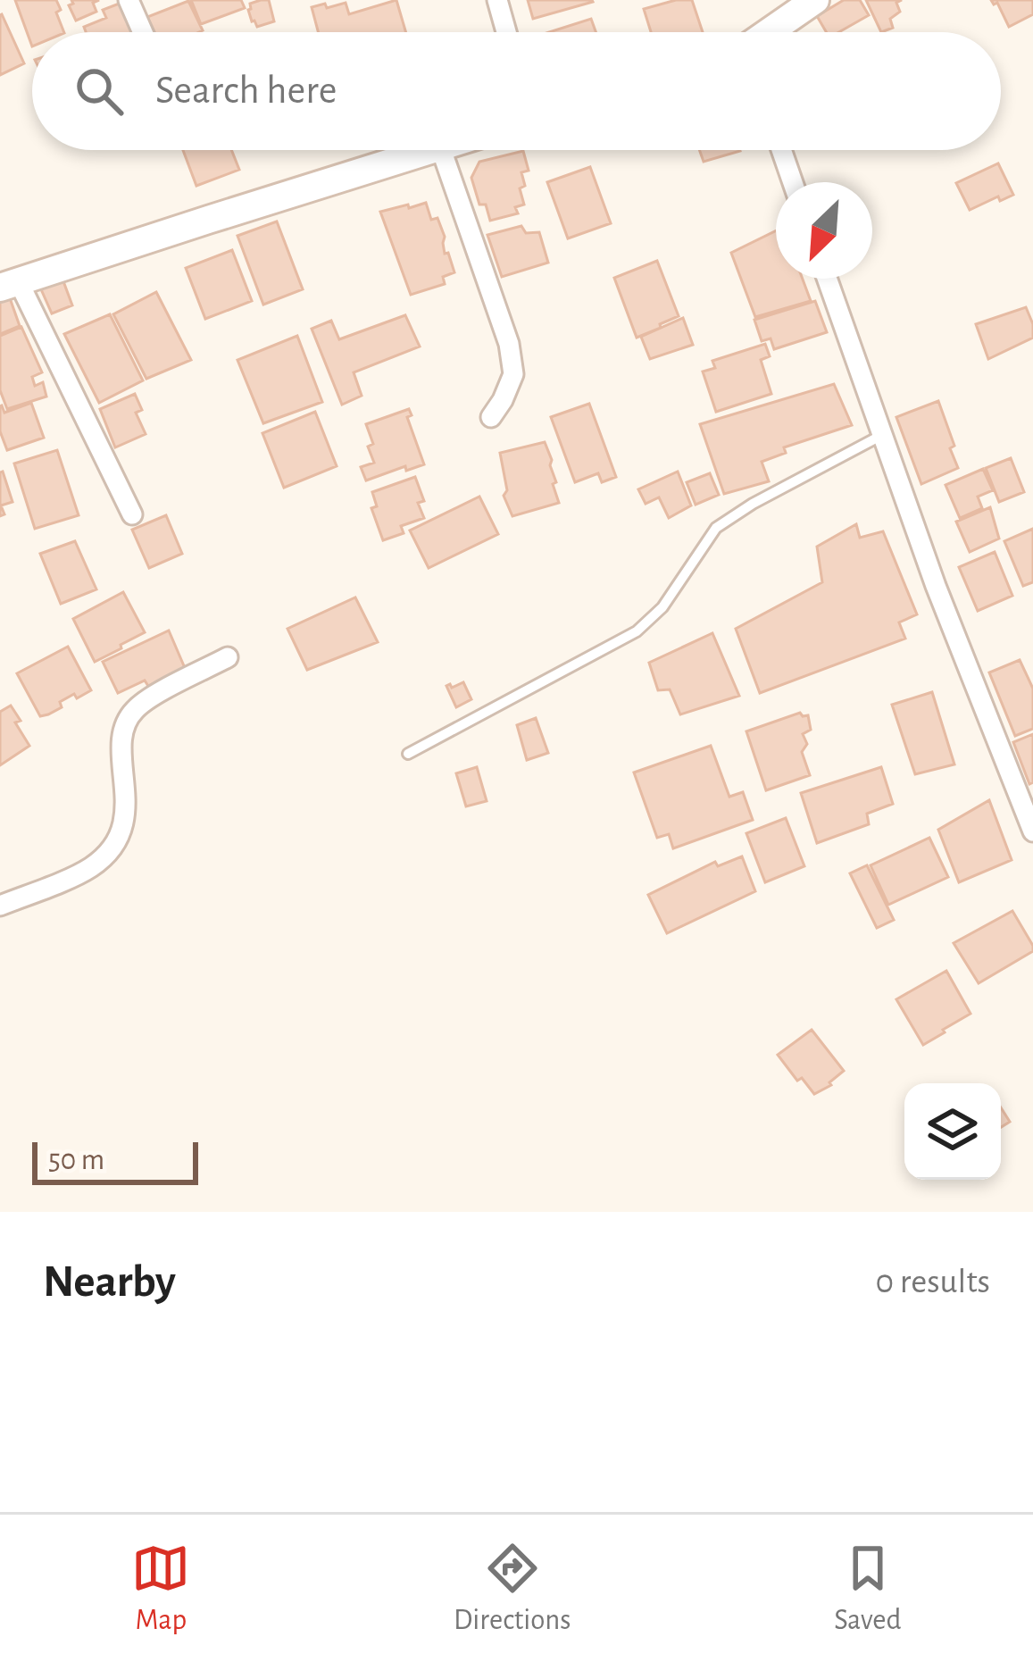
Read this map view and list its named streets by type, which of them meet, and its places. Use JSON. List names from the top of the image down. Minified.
{"scale_bar":"50 m","north":"bottom left","page":{"search":"Search here","scale":"50 m","heading":["Nearby","0 results"],"nav":["Map","Directions","Saved"]}}
